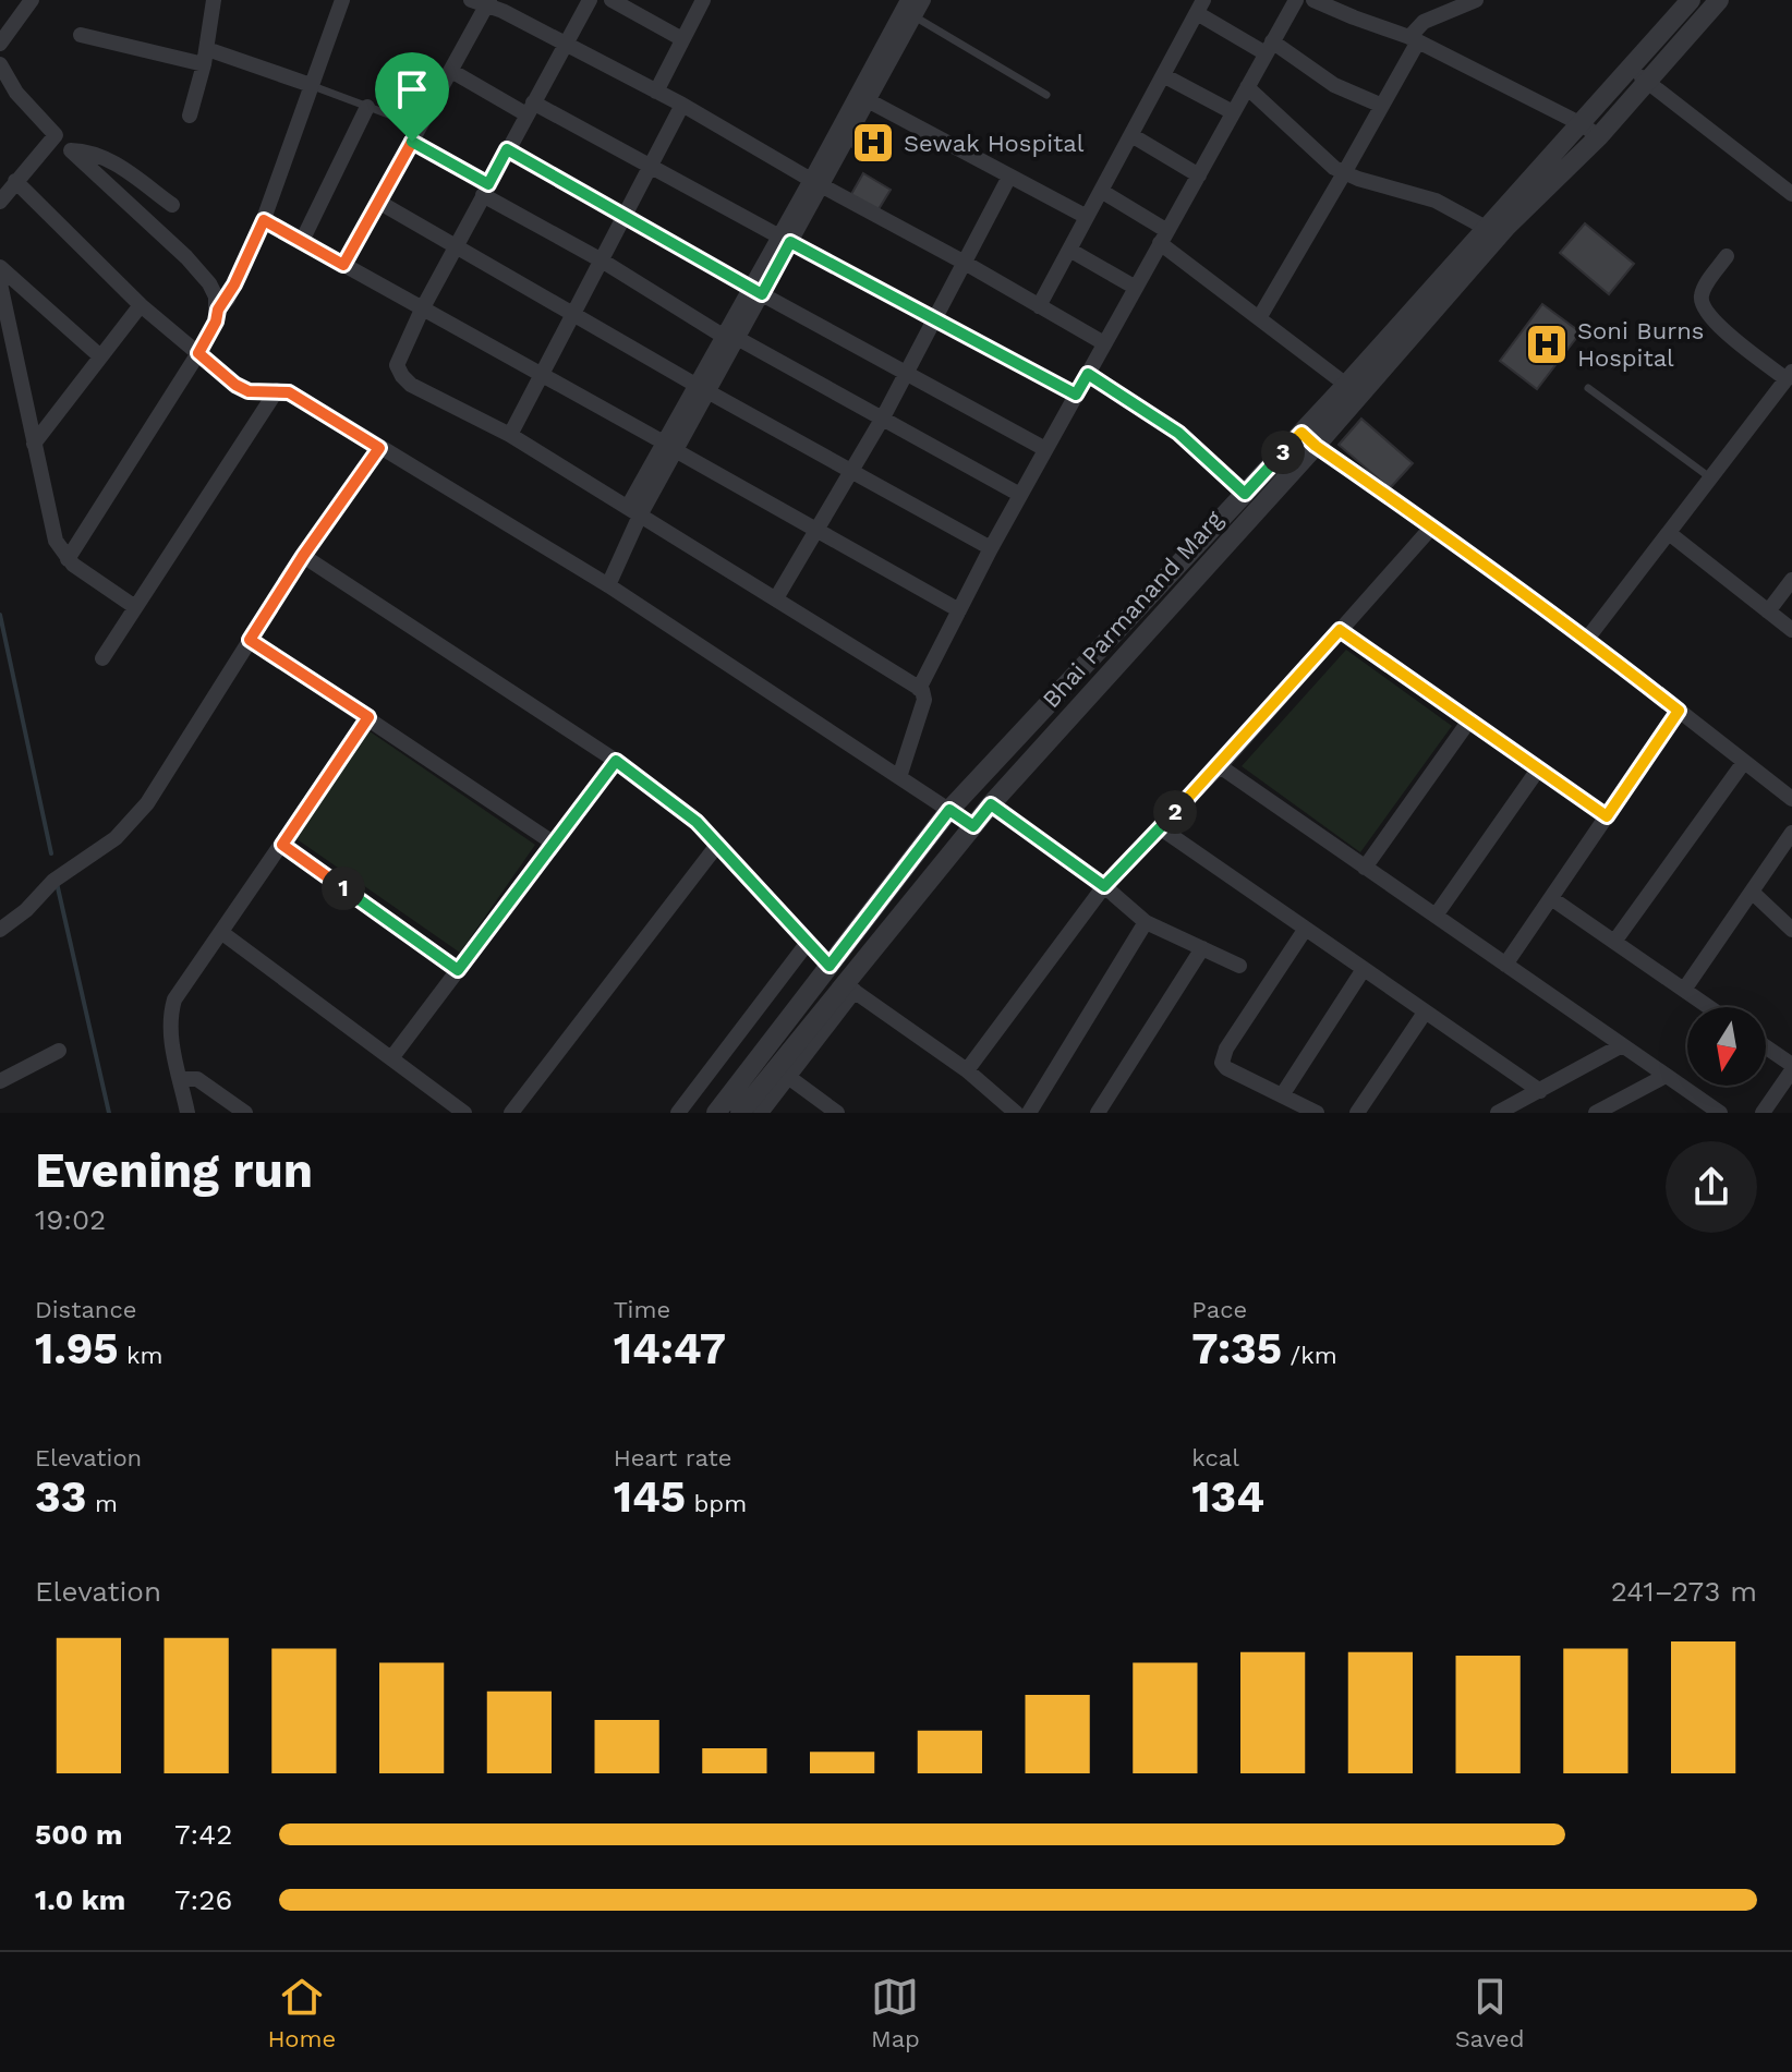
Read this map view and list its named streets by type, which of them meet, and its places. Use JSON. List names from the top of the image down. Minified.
{"streets":{"street":["Bhai Parmanand Marg"]},"places":{"hospital":["Sewak Hospital","Soni Burns Hospital"]},"north":"bottom","page":{"pins":["3","2","1"],"heading":["Evening run","19:02"],"stats":[["Distance","1.95 km"],["Time","14:47"],["Pace","7:35 /km"],["Elevation","33 m"],["Heart rate","145 bpm"],["kcal","134"]],"chart":["Elevation","241–273 m"],"list":[{"name":"500 m","note":"7:42"},{"name":"1.0 km","note":"7:26"}],"tabs":["Home","Map","Saved"]}}
